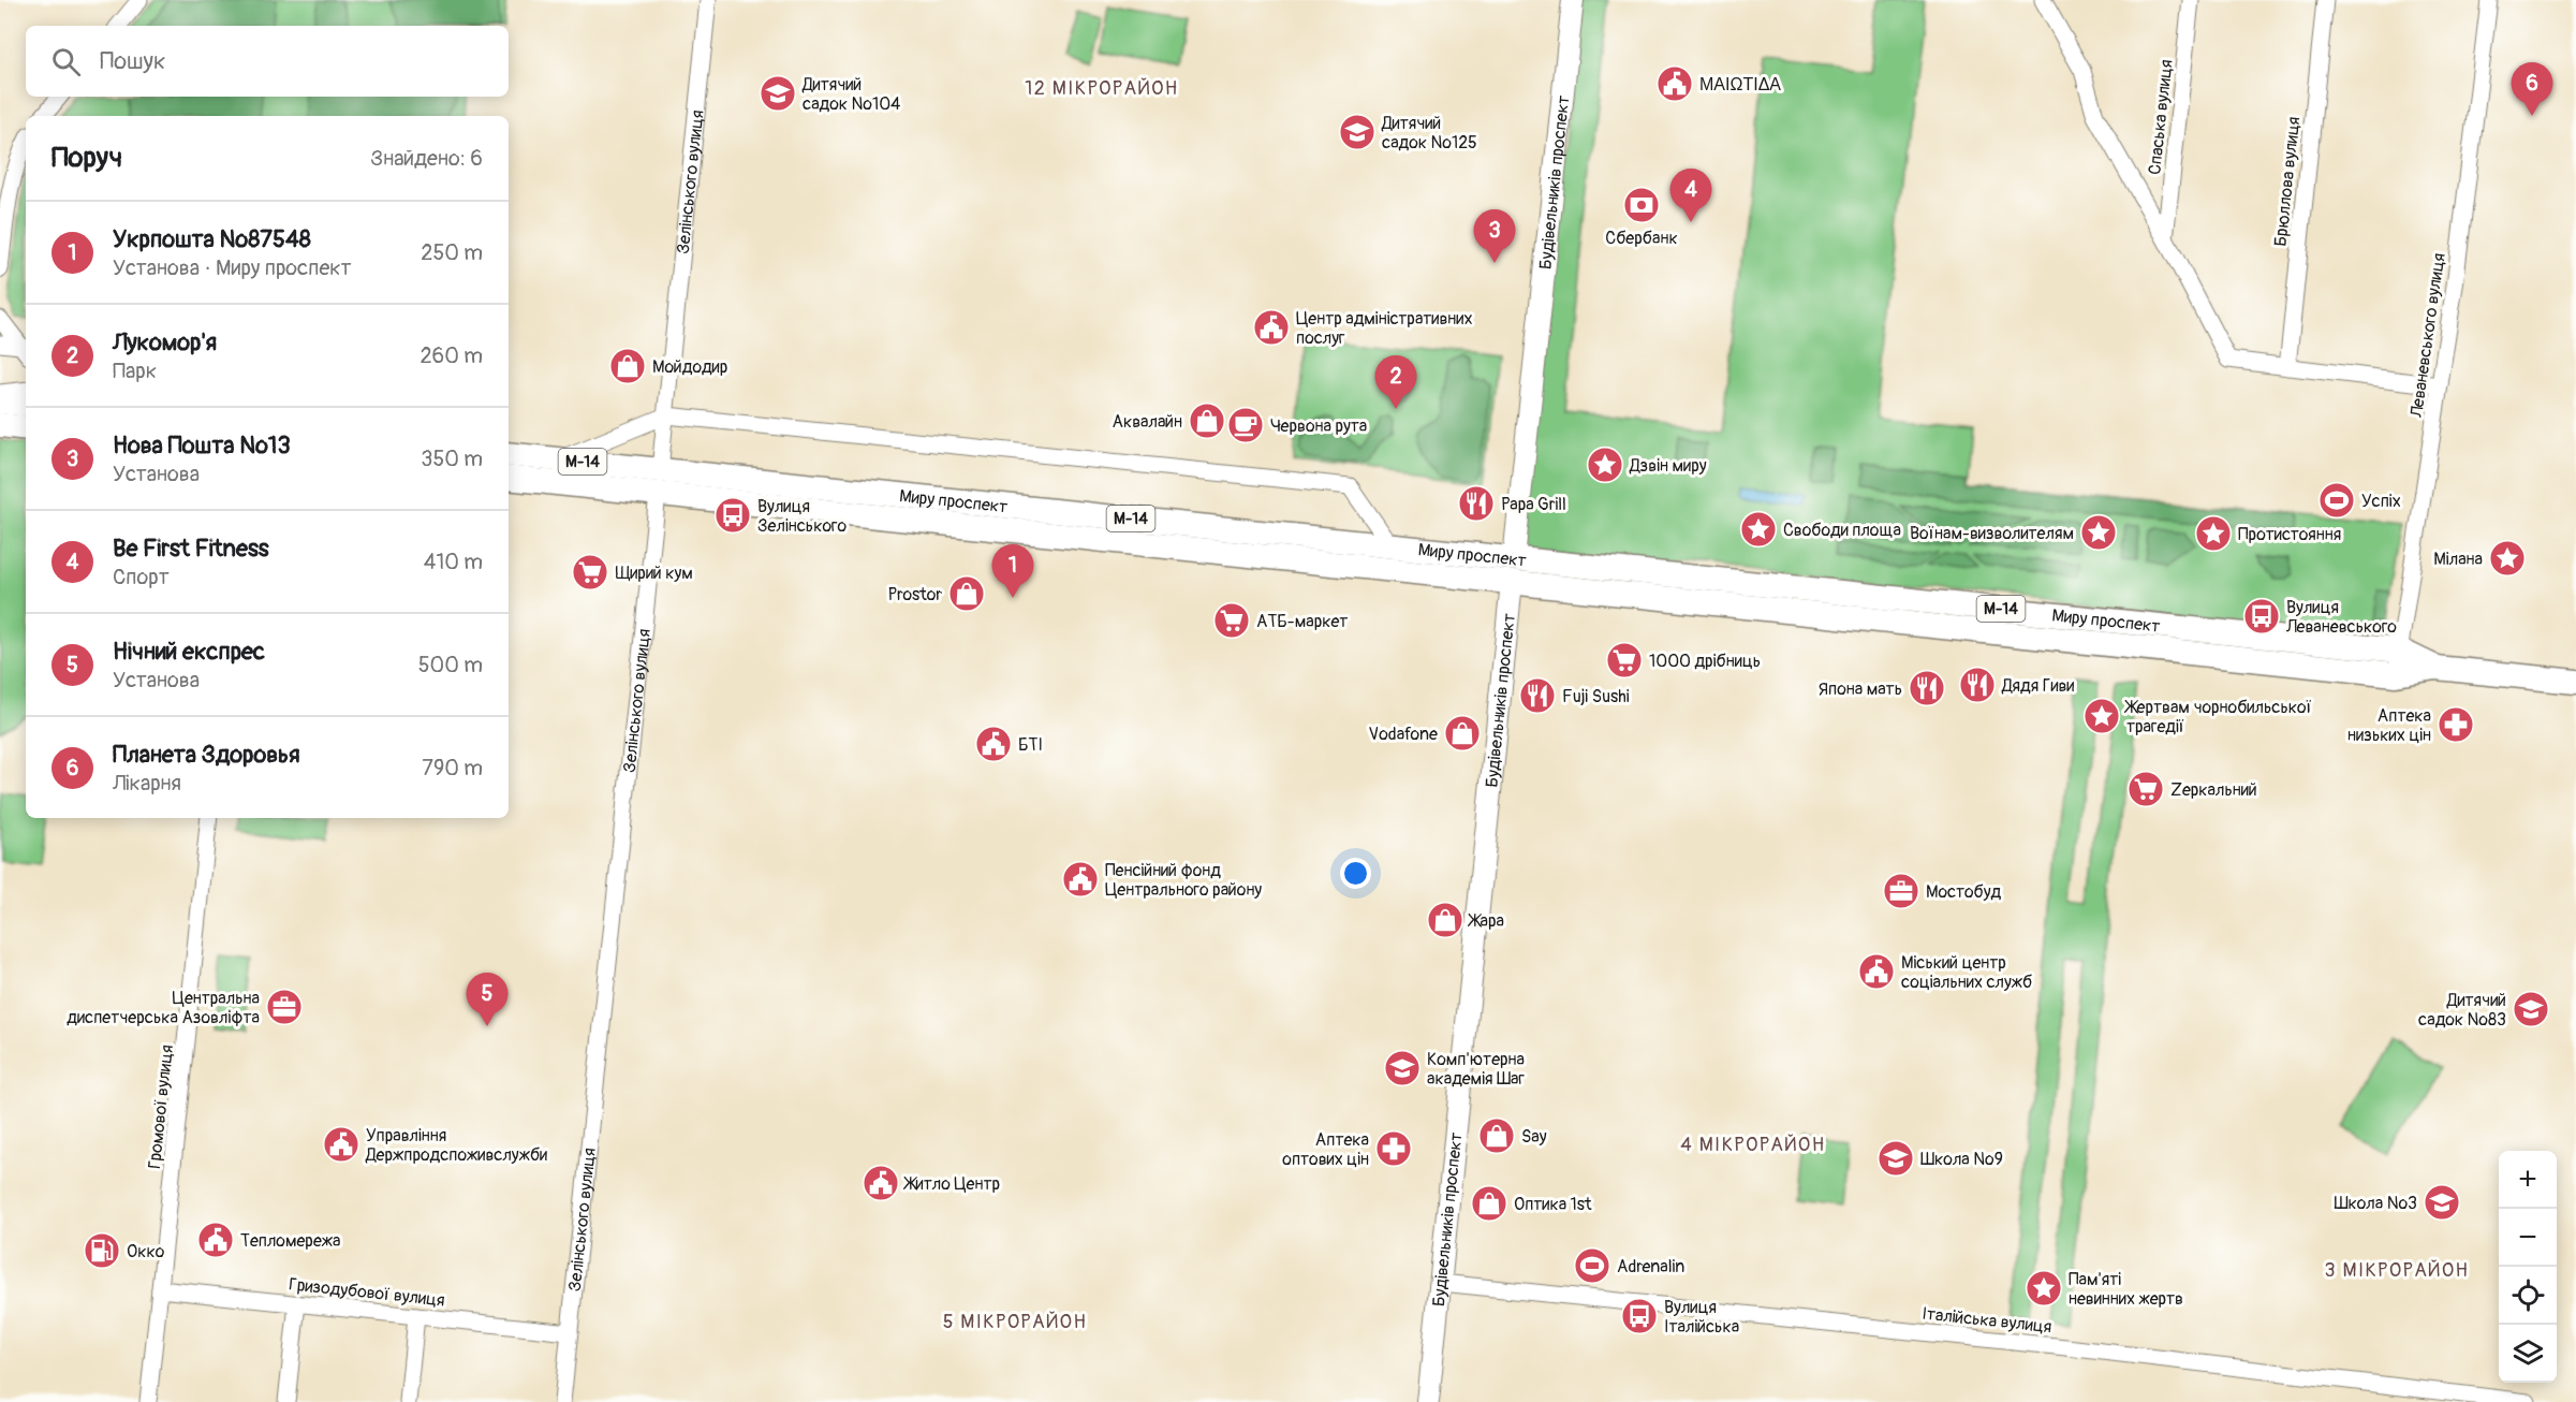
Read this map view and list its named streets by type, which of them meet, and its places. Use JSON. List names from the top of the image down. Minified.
{"streets":{"highway":["М-14","Миру проспект"],"main road":["Будівельників проспект"],"street":["Спаська вулиця","Брюллова вулиця","Зелінського вулиця","Леваневського вулиця","Громової вулиця","Гризодубової вулиця","Італійська вулиця"]},"crossings":[["Зелінського вулиця","Миру проспект"],["Зелінського вулиця","Гризодубової вулиця"],["Будівельників проспект","Миру проспект"],["Будівельників проспект","Італійська вулиця"],["Леваневського вулиця","Миру проспект"],["Громової вулиця","Гризодубової вулиця"]],"districts":["12 МІКРОРАЙОН","4 МІКРОРАЙОН","3 МІКРОРАЙОН","5 МІКРОРАЙОН"],"places":{"public building":["ΜΑΙΩΤΙΔΑ","Центр адміністративних послуг","БТІ","Пенсійний фонд Центрального району","Міський центр соціальних служб","Управління Держпродспоживслужби","Житло Центр","Тепломережа"],"school or university":["Дитячий садок №104","Дитячий садок №125","Дитячий садок №83","Комп'ютерна академія Шаг","Школа №9","Школа №3"],"bank":["Сбербанк"],"shop":["Мойдодир","Аквалайн","Prostor","Vodafone","Жара","Say","Оптика 1st"],"cafe":["Червона рута"],"place":["Дзвін миру","Свободи площа","Воїнам-визволителям","Протистояння","Мілана","Жертвам чорнобильської трагедії","Пам'яті невинних жертв"],"sports":["Успіх","Adrenalin"],"restaurant":["Papa Grill","Дядя Гиви","Япона мать","Fuji Sushi"],"bus stop":["Вулиця Зелінського","Вулиця Леваневського","Вулиця Італійська"],"supermarket":["Щирий кум","АТБ-маркет","1000 дрібниць","Zеркальний"],"pharmacy":["Аптека низьких цін","Аптека оптових цін"],"office":["Мостобуд","Центральна диспетчерська Азовліфта"],"fuel station":["Окко"]},"page":{"search":"Пошук","pins":["6","4","3","2","1","5"],"heading":["Поруч","Знайдено: 6"],"list":[{"mark":"1","name":"Укрпошта №87548","note":"Установа · Миру проспект","value":"250 m"},{"mark":"2","name":"Лукомор'я","note":"Парк","value":"260 m"},{"mark":"3","name":"Нова Пошта №13","note":"Установа","value":"350 m"},{"mark":"4","name":"Be First Fitness","note":"Спорт","value":"410 m"},{"mark":"5","name":"Нічний експрес","note":"Установа","value":"500 m"},{"mark":"6","name":"Планета Здоровья","note":"Лікарня","value":"790 m"}],"map_buttons":["+","−"]}}
